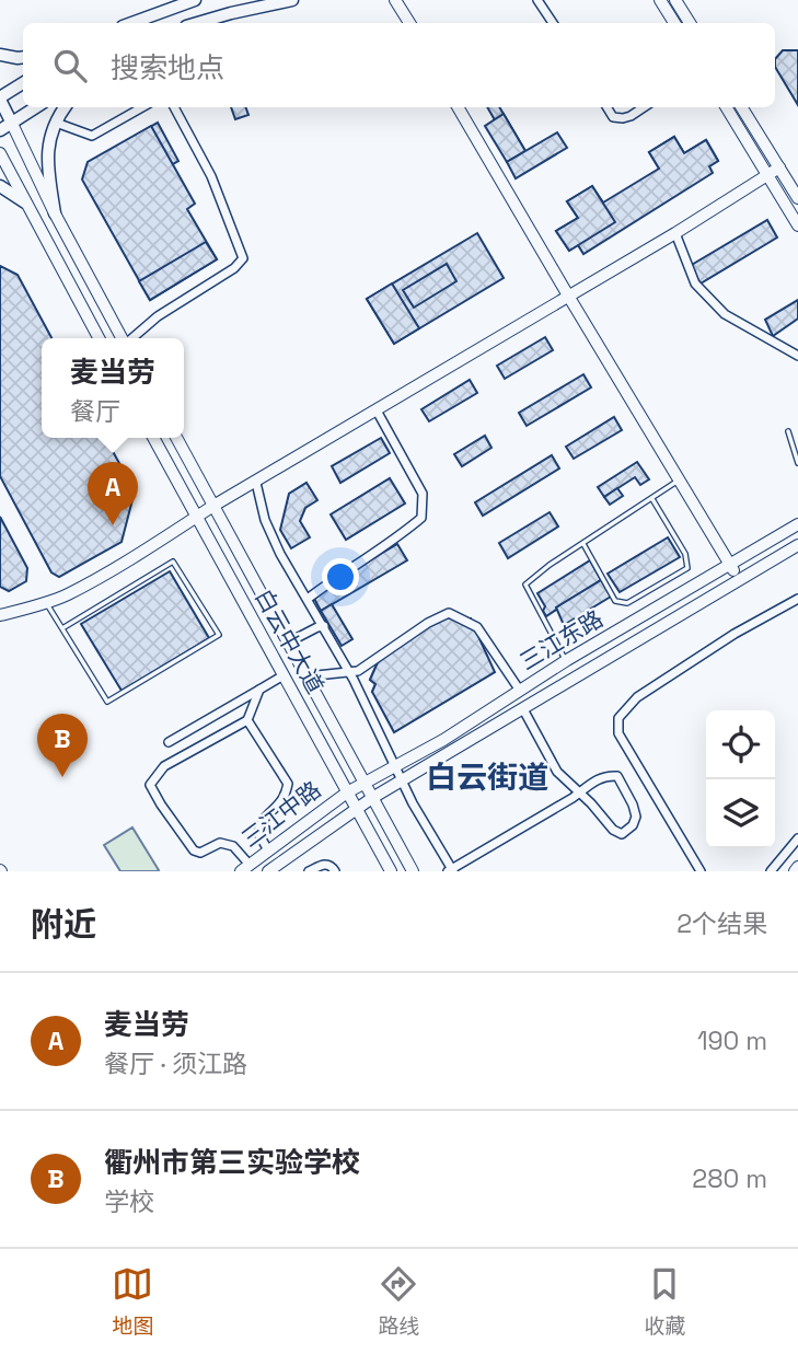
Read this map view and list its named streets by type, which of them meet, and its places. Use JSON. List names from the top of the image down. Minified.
{"streets":{"main road":["三江东路","白云中大道","三江中路"]},"crossings":[["三江东路","白云中大道"],["三江东路","三江中路"],["白云中大道","三江中路"]],"districts":["白云街道"],"page":{"search":"搜索地点","popup":["麦当劳","餐厅"],"pins":["A","B"],"heading":["附近","2个结果"],"list":[{"mark":"A","name":"麦当劳","note":"餐厅 · 须江路","value":"190 m"},{"mark":"B","name":"衢州市第三实验学校","note":"学校","value":"280 m"}],"nav":["地图","路线","收藏"]}}
